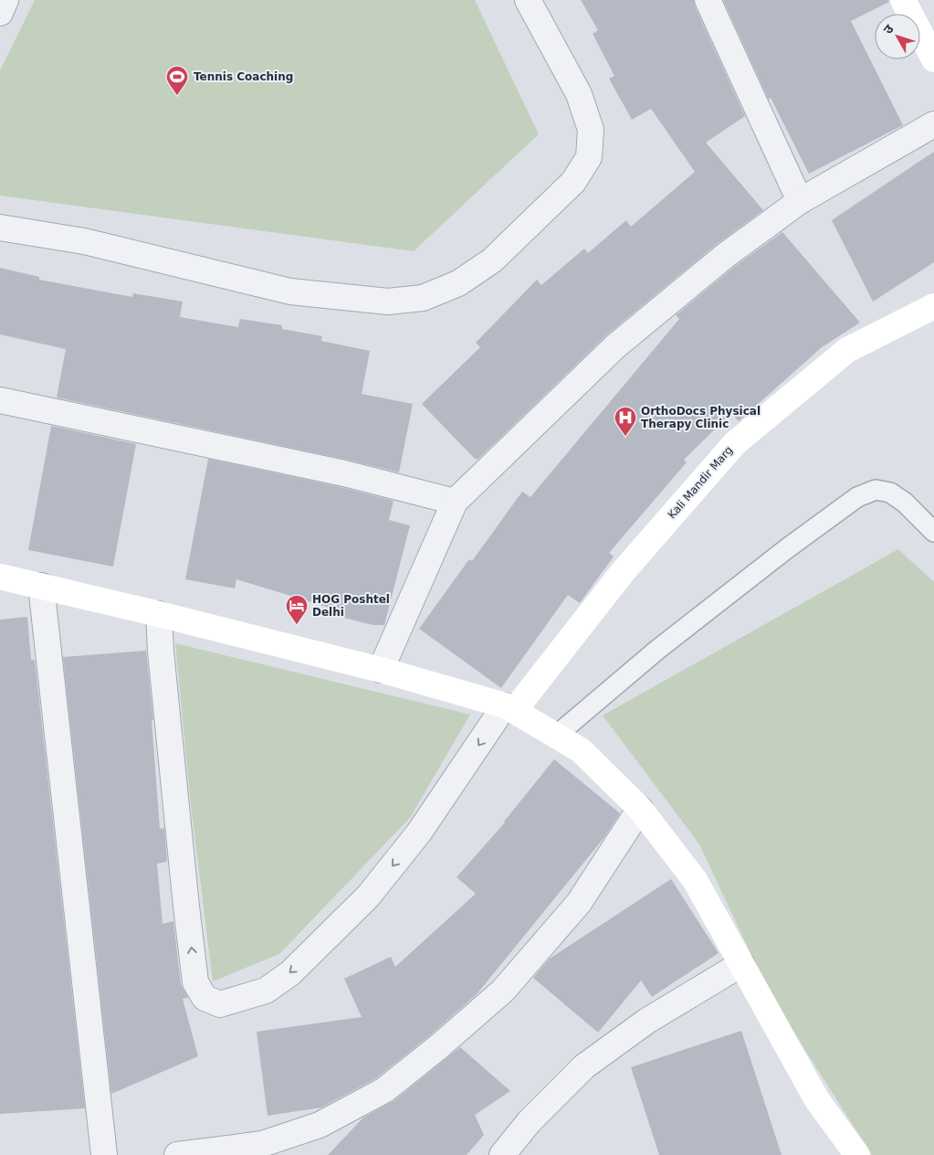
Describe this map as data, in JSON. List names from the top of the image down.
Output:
{
  "streets": {
    "street": ["Kali Mandir Marg"]
  },
  "places": {
    "sports": ["Tennis Coaching"],
    "hospital": ["OrthoDocs Physical Therapy Clinic"],
    "hotel": ["HOG Poshtel Delhi"]
  },
  "north": "top left"
}
